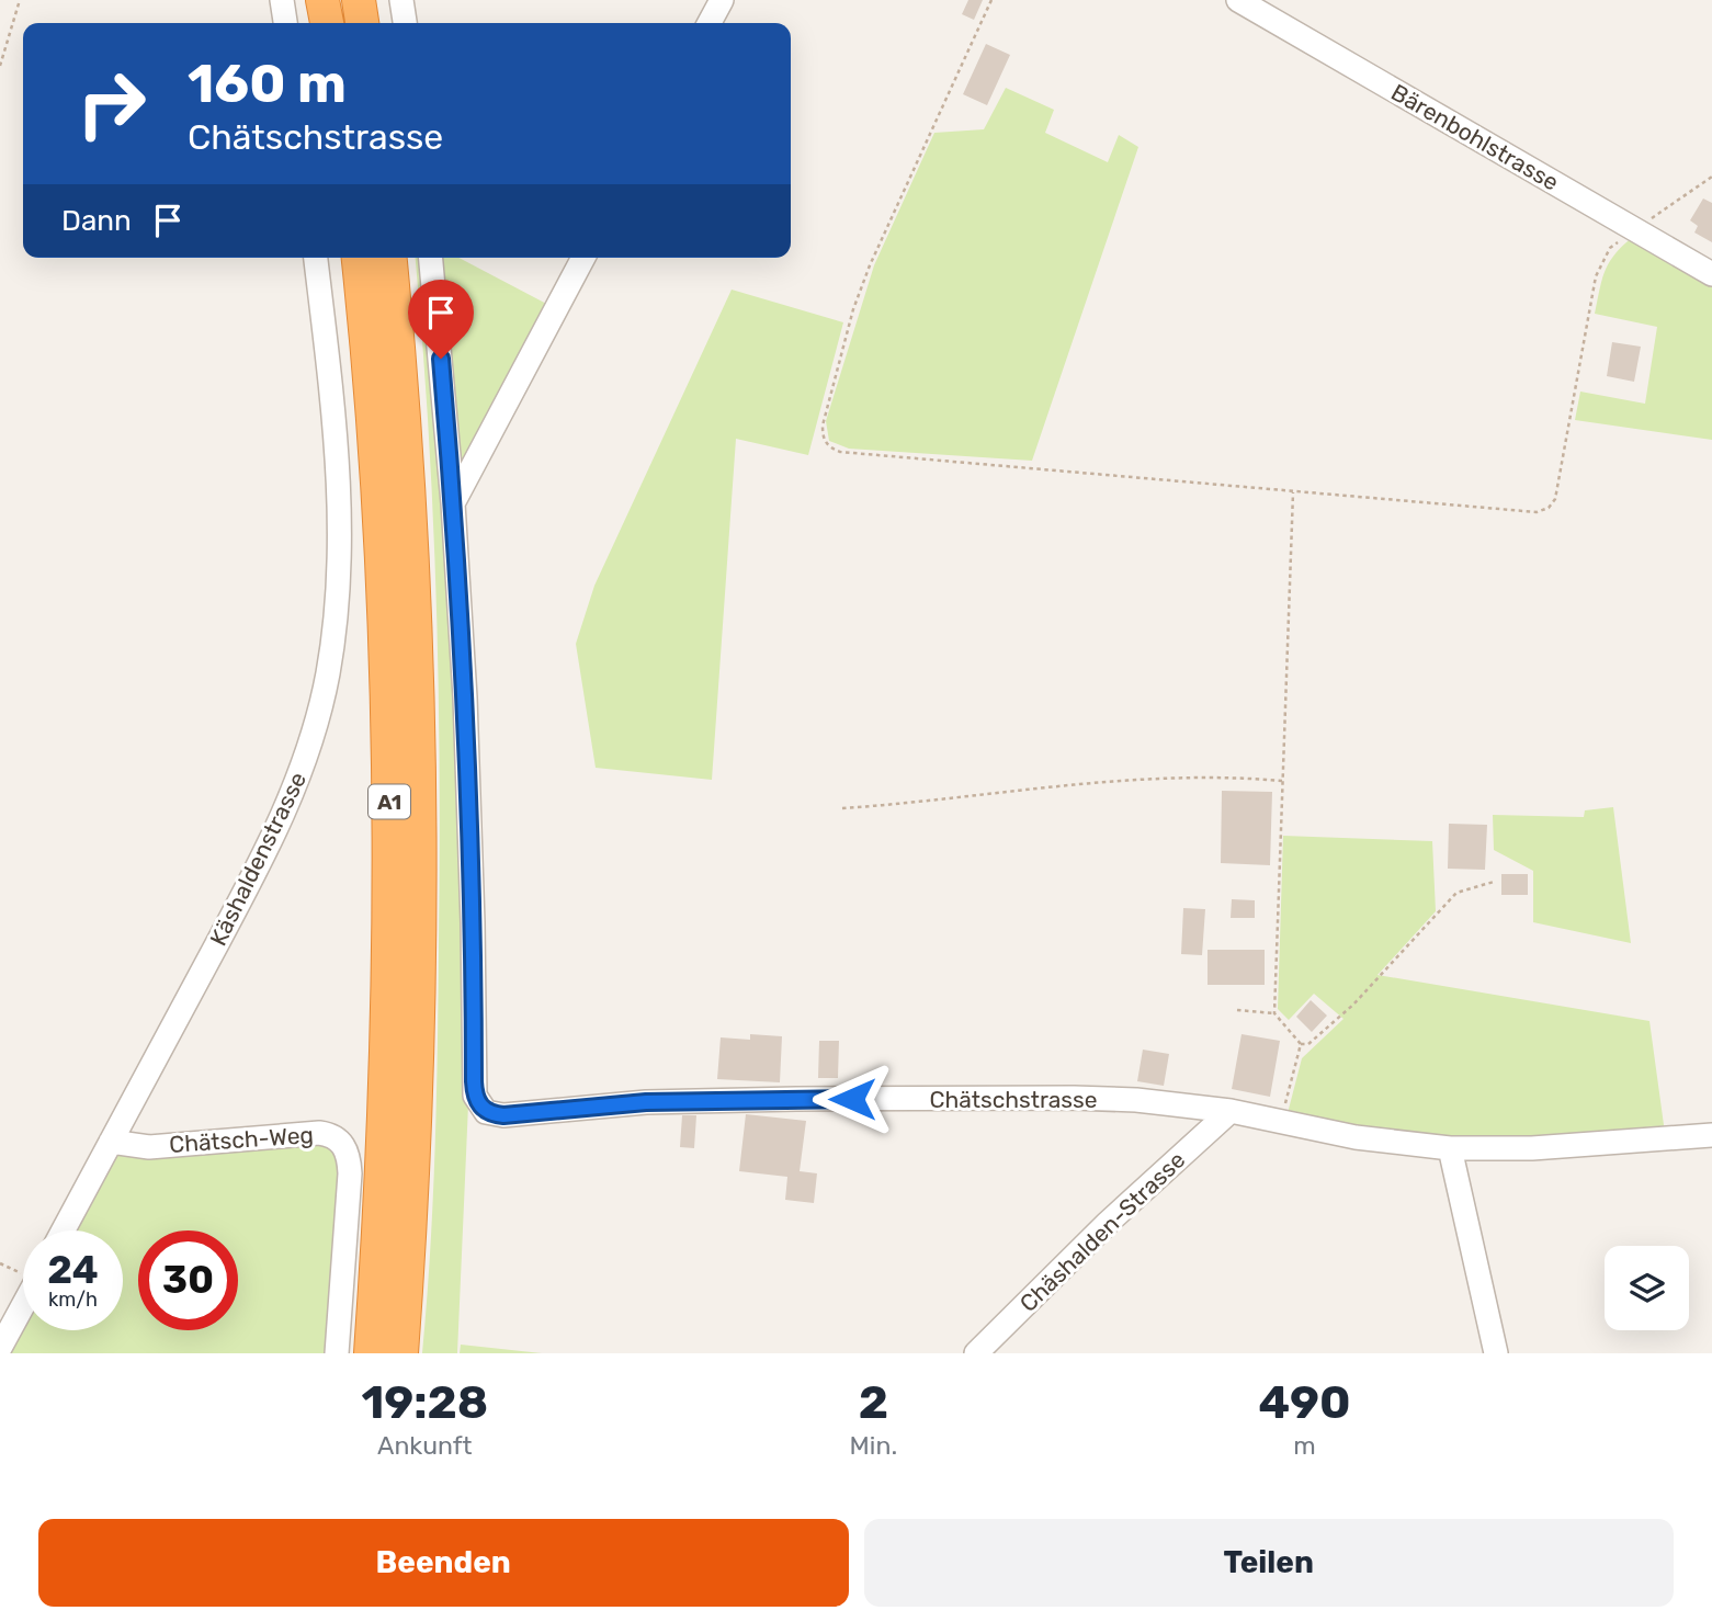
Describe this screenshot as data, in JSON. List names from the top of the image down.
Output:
{
  "streets": {
    "highway": ["A1"],
    "street": [
      "Bärenbohlstrasse",
      "Käshaldenstrasse",
      "Chätschstrasse",
      "Chätsch-Weg",
      "Chäshalden-Strasse"
    ]
  },
  "crossings": [
    ["Käshaldenstrasse", "Chätsch-Weg"],
    ["Chätschstrasse", "Chäshalden-Strasse"]
  ],
  "page": {
    "turn": ["160 m", "Chätschstrasse"],
    "then": "Dann",
    "speed": "24 km/h",
    "limit": "30",
    "eta": [
      "19:28",
      "Ankunft",
      "2",
      "Min.",
      "490",
      "m"
    ],
    "buttons": ["Beenden", "Teilen"]
  }
}
